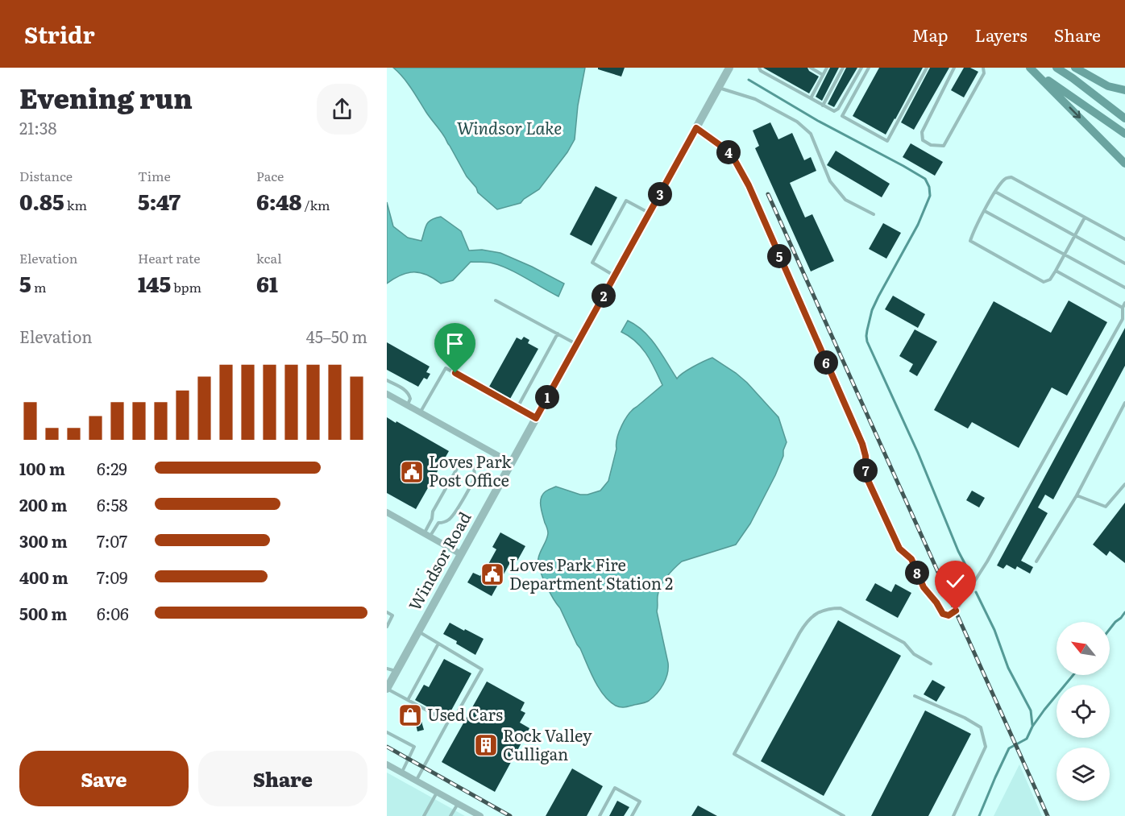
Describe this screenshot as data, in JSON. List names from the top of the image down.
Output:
{
  "streets": {
    "street": ["Windsor Road"]
  },
  "water": ["Windsor Lake"],
  "places": {
    "public building": ["Loves Park Post Office", "Loves Park Fire Department Station 2"],
    "shop": ["Used Cars"],
    "building": ["Rock Valley Culligan"]
  },
  "north": "top left",
  "page": {
    "header": "Stridr",
    "nav": ["Map", "Layers", "Share"],
    "heading": ["Evening run", "21:38"],
    "pins": [
      "4",
      "3",
      "5",
      "2",
      "6",
      "1",
      "7",
      "8"
    ],
    "stats": [
      ["Distance", "0.85 km"],
      ["Time", "5:47"],
      ["Pace", "6:48 /km"],
      ["Elevation", "5 m"],
      ["Heart rate", "145 bpm"],
      ["kcal", "61"]
    ],
    "chart": ["Elevation", "45–50 m"],
    "list": [
      {
        "name": "100 m",
        "note": "6:29"
      },
      {
        "name": "200 m",
        "note": "6:58"
      },
      {
        "name": "300 m",
        "note": "7:07"
      },
      {
        "name": "400 m",
        "note": "7:09"
      },
      {
        "name": "500 m",
        "note": "6:06"
      }
    ],
    "buttons": ["Save", "Share"]
  }
}
